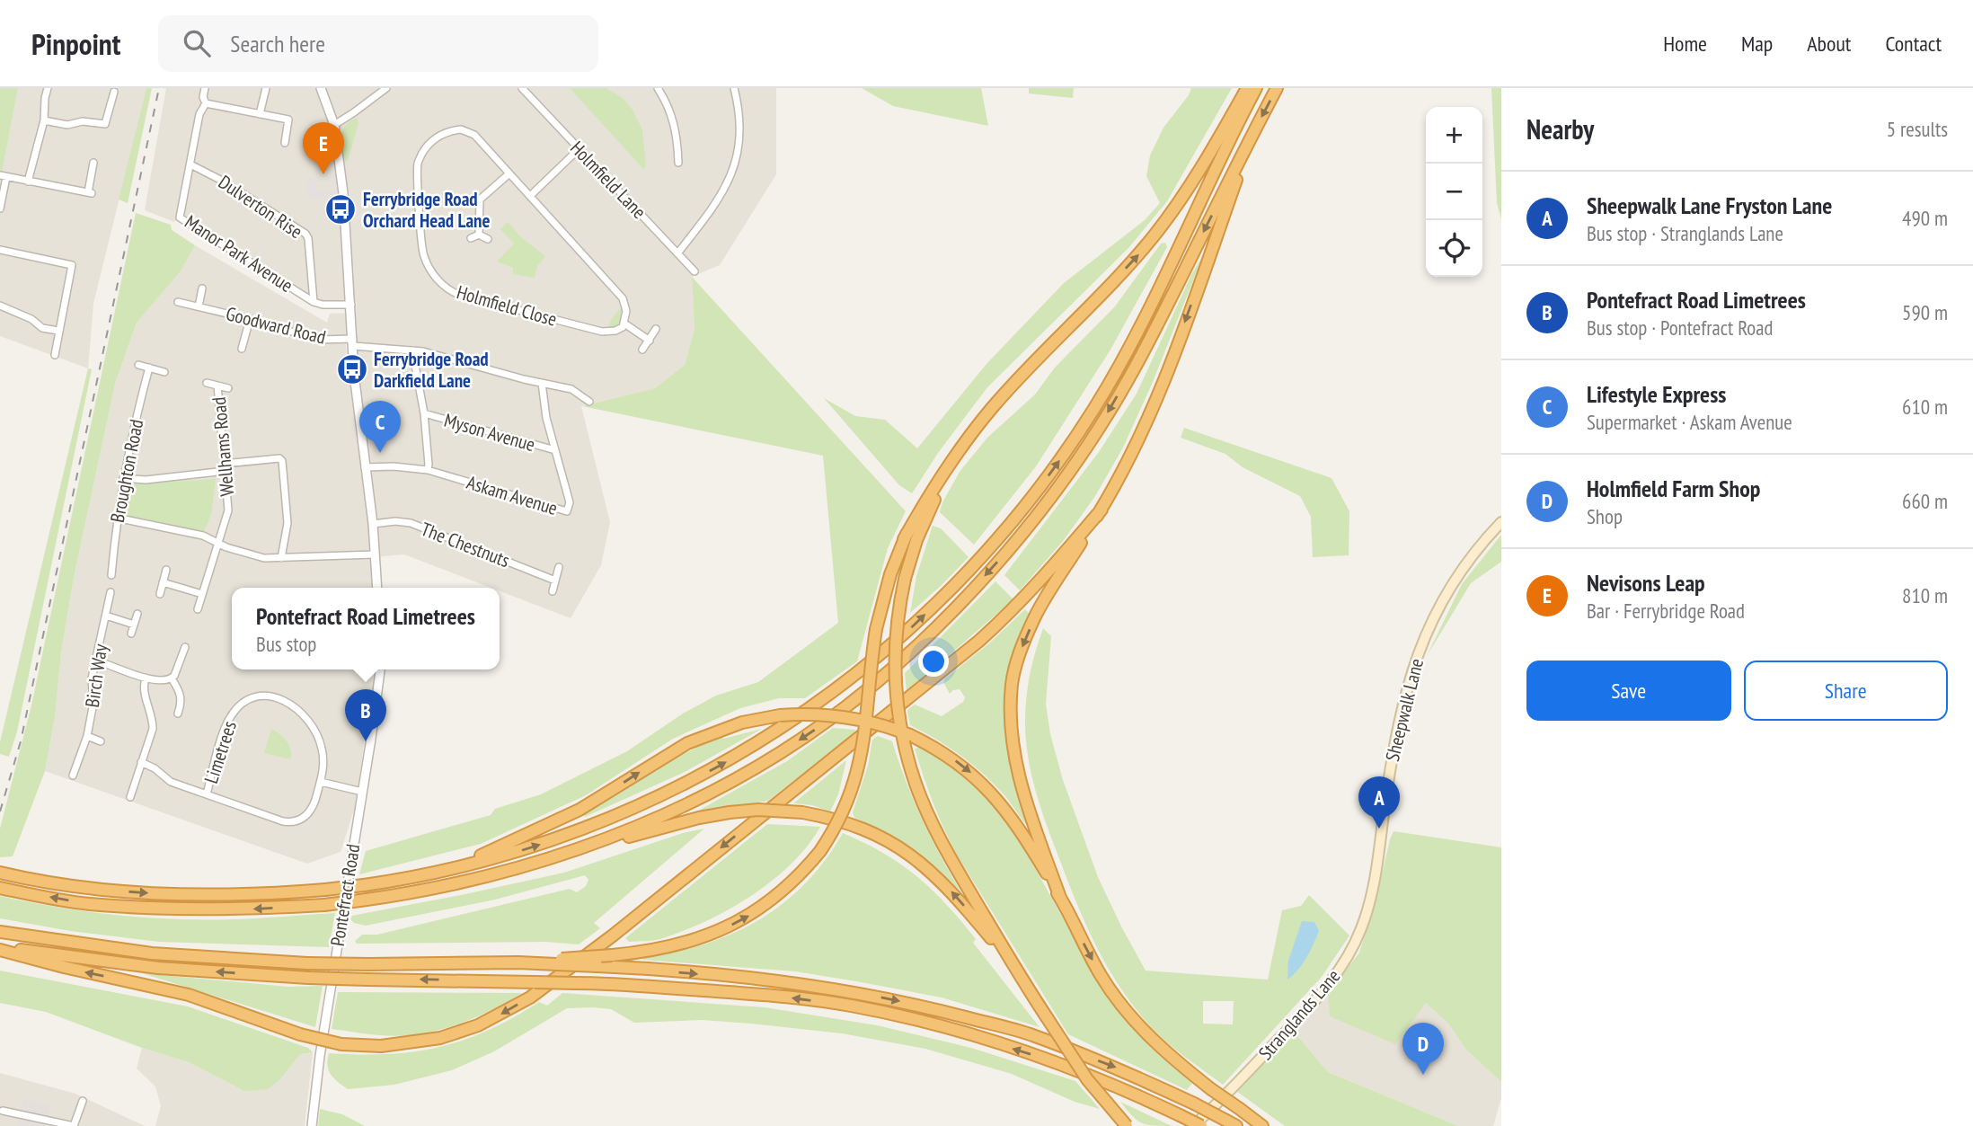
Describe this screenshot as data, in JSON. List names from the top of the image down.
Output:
{
  "streets": {
    "main road": ["Sheepwalk Lane", "Stranglands Lane"],
    "street": [
      "Holmfield Lane",
      "Dulverton Rise",
      "Manor Park Avenue",
      "Holmfield Close",
      "Goodward Road",
      "Myson Avenue",
      "Wellhams Road",
      "Broughton Road",
      "Askam Avenue",
      "The Chestnuts",
      "Birch Way",
      "Limetrees",
      "Pontefract Road"
    ]
  },
  "crossings": [
    ["Dulverton Rise", "Manor Park Avenue"],
    ["Goodward Road", "Askam Avenue"],
    ["Myson Avenue", "Askam Avenue"],
    ["Sheepwalk Lane", "Stranglands Lane"]
  ],
  "places": {
    "bus stop": ["Ferrybridge Road Orchard Head Lane", "Ferrybridge Road Darkfield Lane"]
  },
  "page": {
    "header": "Pinpoint",
    "search": "Search here",
    "nav": [
      "Home",
      "Map",
      "About",
      "Contact"
    ],
    "heading": ["Nearby", "5 results"],
    "map_buttons": ["+", "−"],
    "pins": [
      "E",
      "C",
      "B",
      "A",
      "D"
    ],
    "list": [
      {
        "mark": "A",
        "name": "Sheepwalk Lane Fryston Lane",
        "note": "Bus stop · Stranglands Lane",
        "value": "490 m"
      },
      {
        "mark": "B",
        "name": "Pontefract Road Limetrees",
        "note": "Bus stop · Pontefract Road",
        "value": "590 m"
      },
      {
        "mark": "C",
        "name": "Lifestyle Express",
        "note": "Supermarket · Askam Avenue",
        "value": "610 m"
      },
      {
        "mark": "D",
        "name": "Holmfield Farm Shop",
        "note": "Shop",
        "value": "660 m"
      },
      {
        "mark": "E",
        "name": "Nevisons Leap",
        "note": "Bar · Ferrybridge Road",
        "value": "810 m"
      }
    ],
    "popup": ["Pontefract Road Limetrees", "Bus stop"],
    "buttons": ["Save", "Share"]
  }
}
